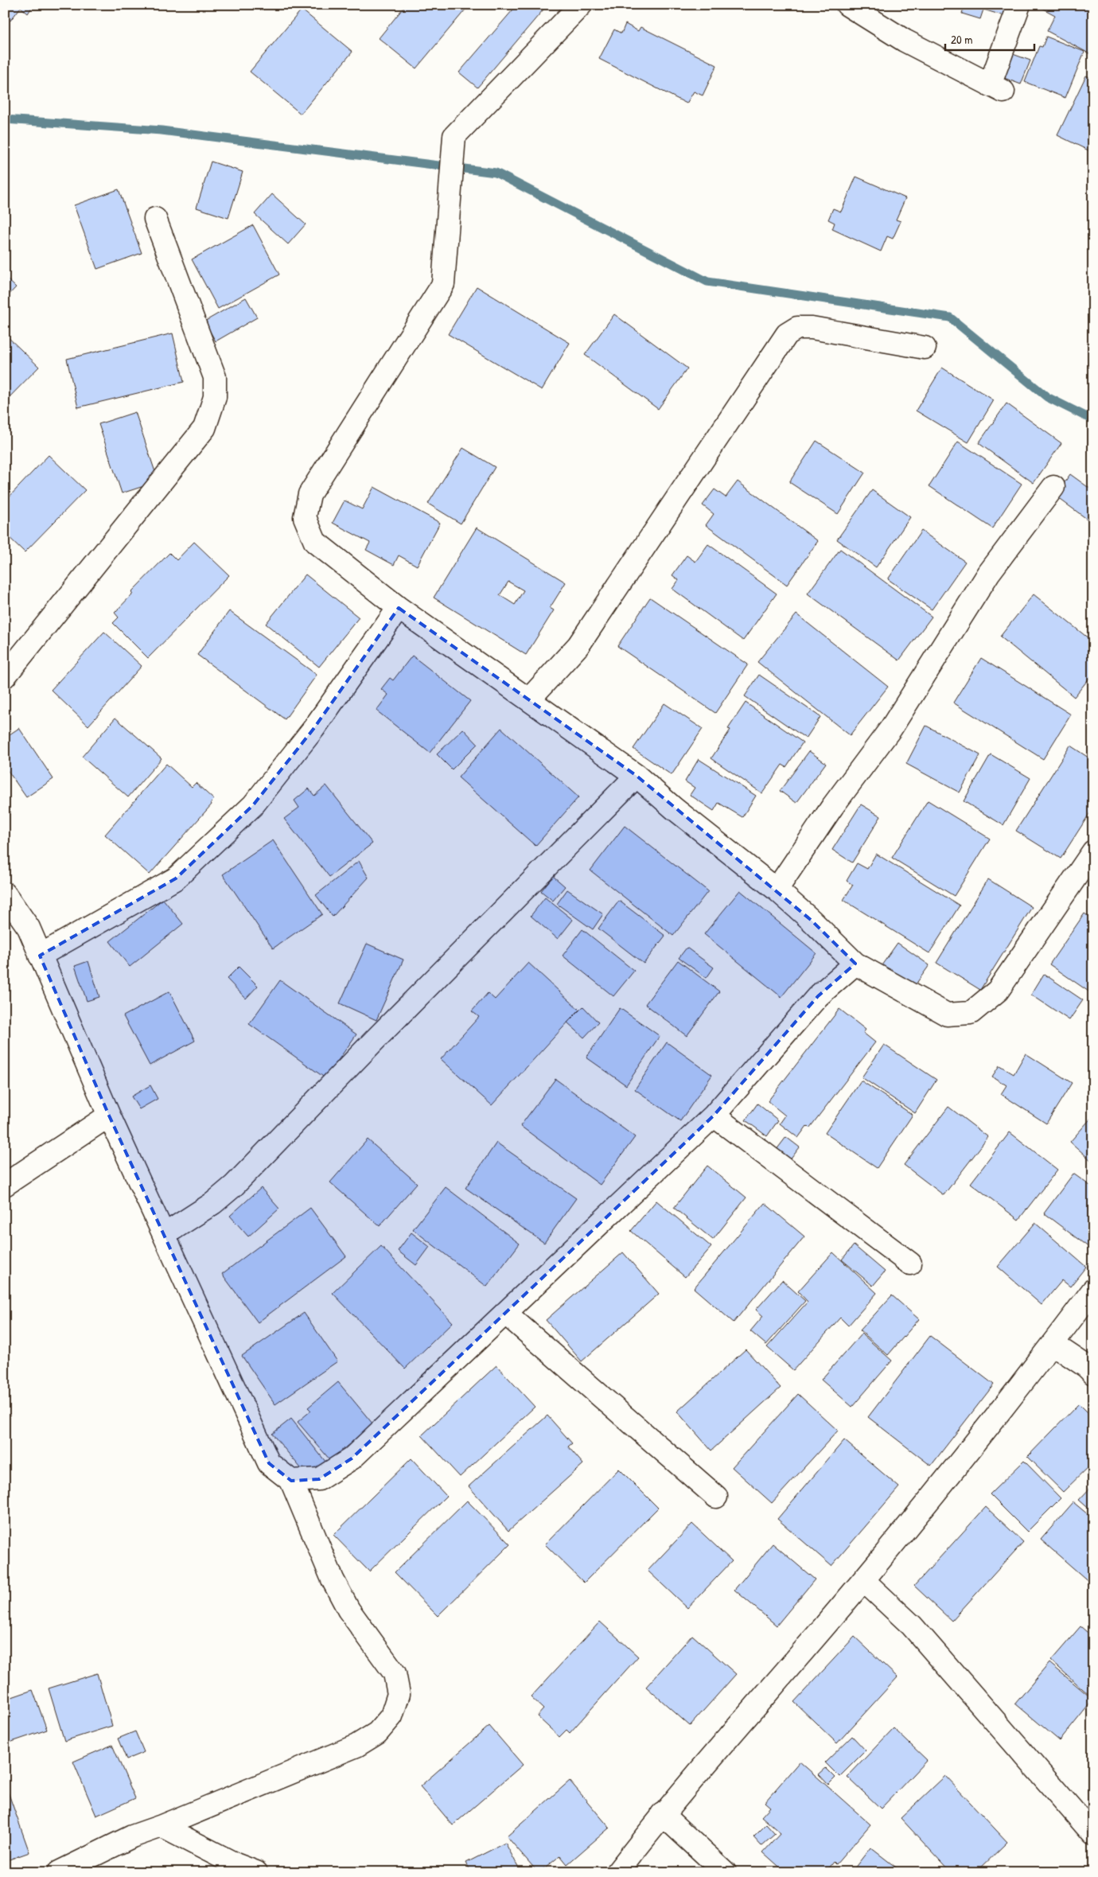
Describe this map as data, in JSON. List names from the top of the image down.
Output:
{
  "scale_bar": "20 m"
}
